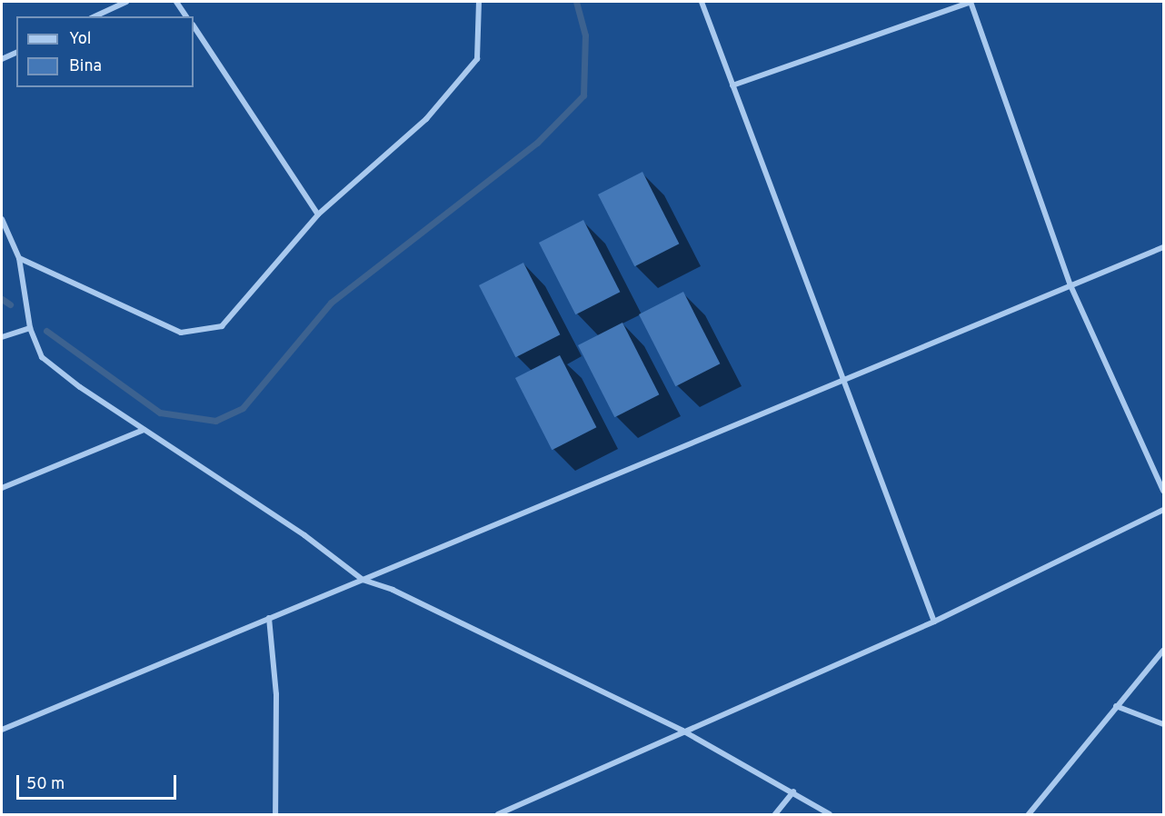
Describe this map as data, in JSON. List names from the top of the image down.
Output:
{
  "legend": ["Yol", "Bina"],
  "scale_bar": "50 m"
}
